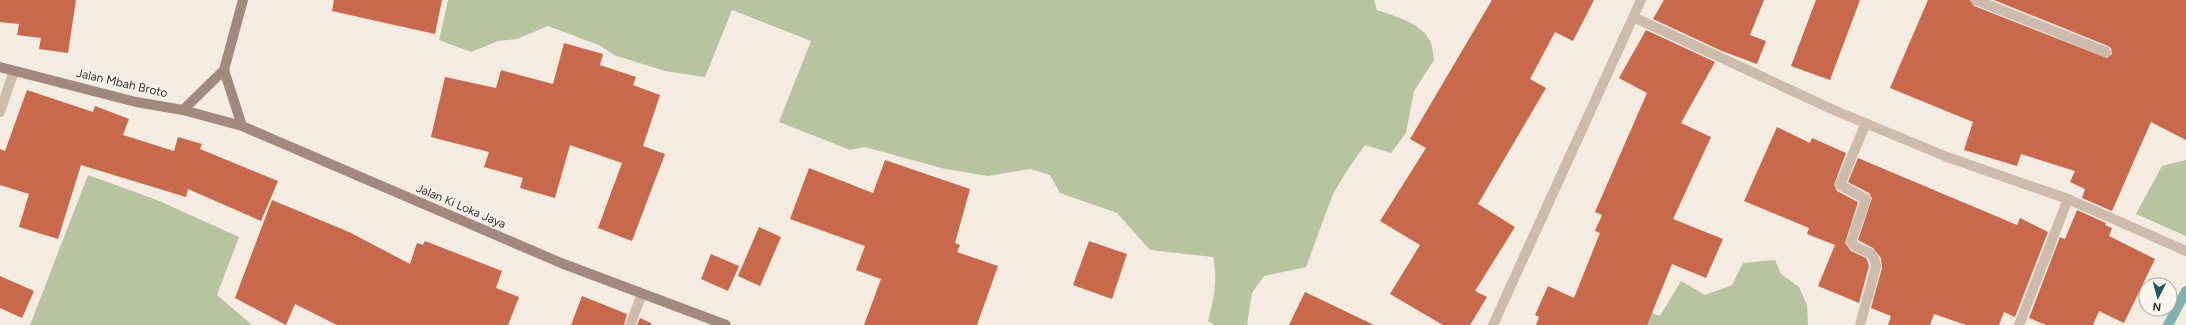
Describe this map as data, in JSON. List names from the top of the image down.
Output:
{
  "streets": {
    "main road": ["Jalan Mbah Broto", "Jalan Ki Loka Jaya"]
  },
  "crossings": [
    ["Jalan Mbah Broto", "Jalan Ki Loka Jaya"]
  ],
  "north": "bottom"
}
